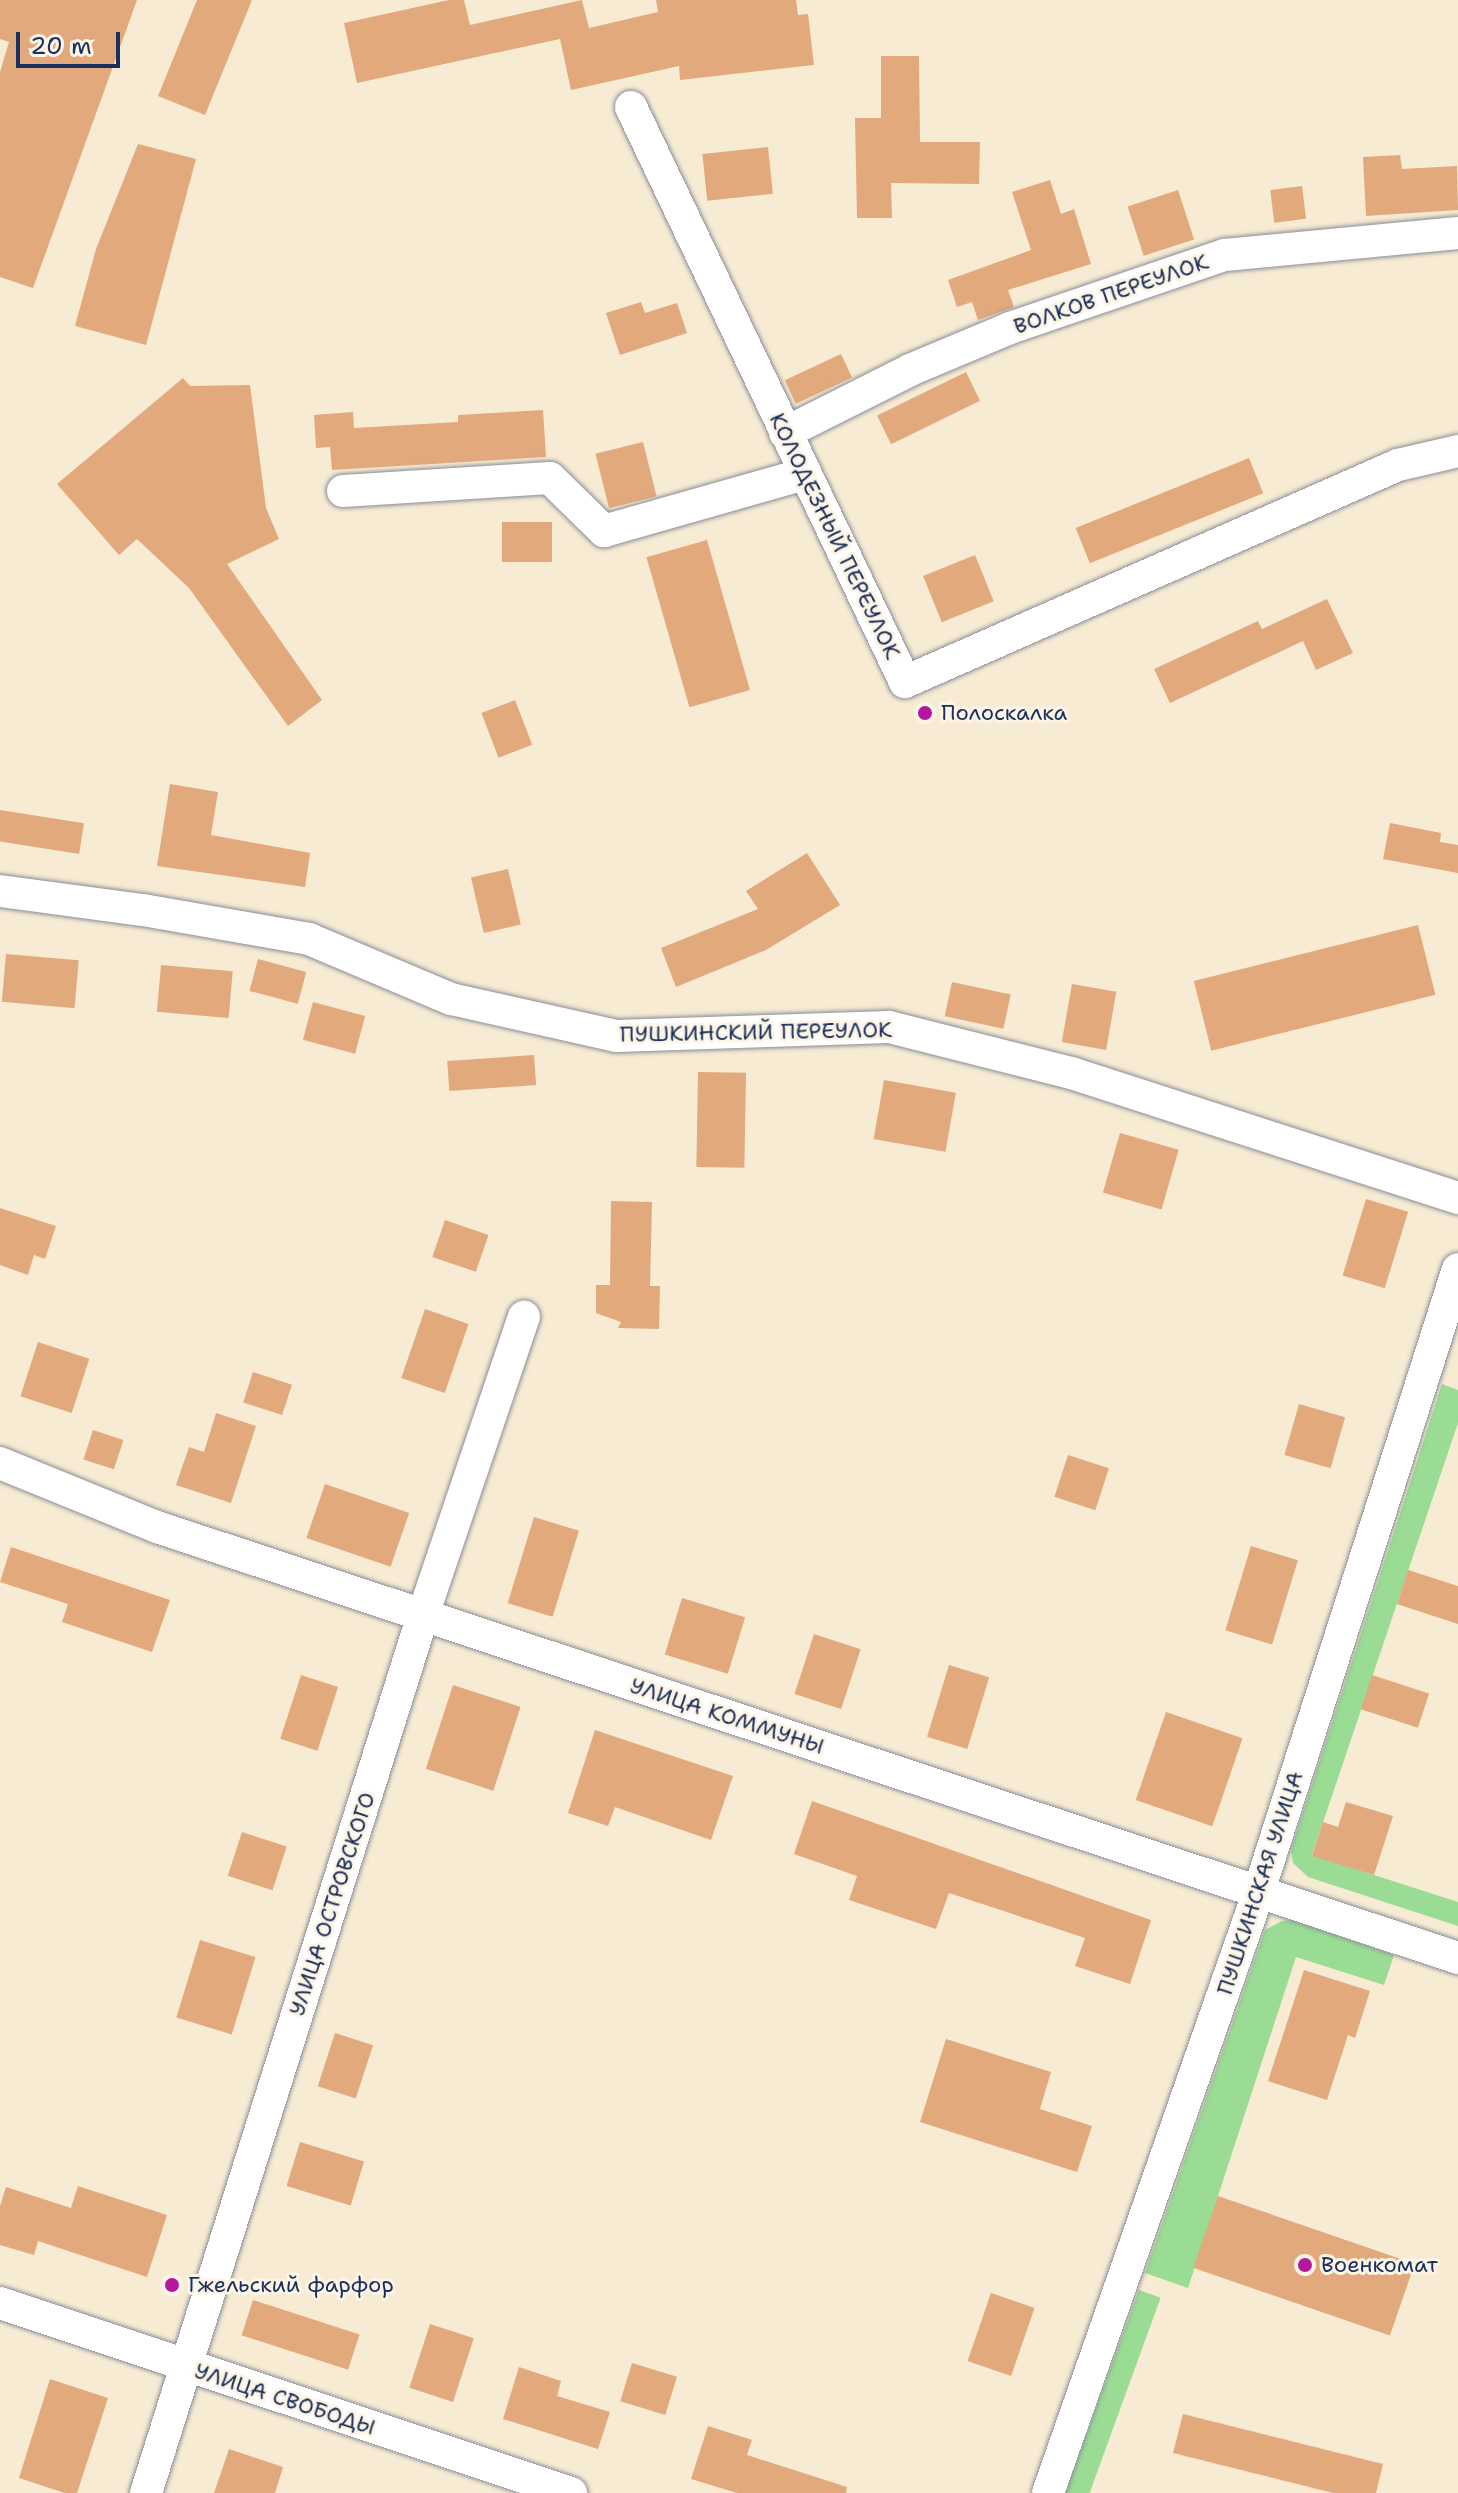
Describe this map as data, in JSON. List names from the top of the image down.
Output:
{
  "streets": {
    "street": [
      "ВОЛКОВ ПЕРЕУЛОК",
      "КОЛОДЕЗНЫЙ ПЕРЕУЛОК",
      "ПУШКИНСКИЙ ПЕРЕУЛОК",
      "УЛИЦА КОММУНЫ",
      "ПУШКИНСКАЯ УЛИЦА",
      "УЛИЦА ОСТРОВСКОГО",
      "УЛИЦА СВОБОДЫ"
    ]
  },
  "crossings": [
    ["ВОЛКОВ ПЕРЕУЛОК", "КОЛОДЕЗНЫЙ ПЕРЕУЛОК"],
    ["УЛИЦА КОММУНЫ", "ПУШКИНСКАЯ УЛИЦА"],
    ["УЛИЦА КОММУНЫ", "УЛИЦА ОСТРОВСКОГО"],
    ["УЛИЦА ОСТРОВСКОГО", "УЛИЦА СВОБОДЫ"]
  ],
  "places": ["Полоскалка", "Военкомат", "Гжельский фарфор"],
  "scale_bar": "20 m"
}
